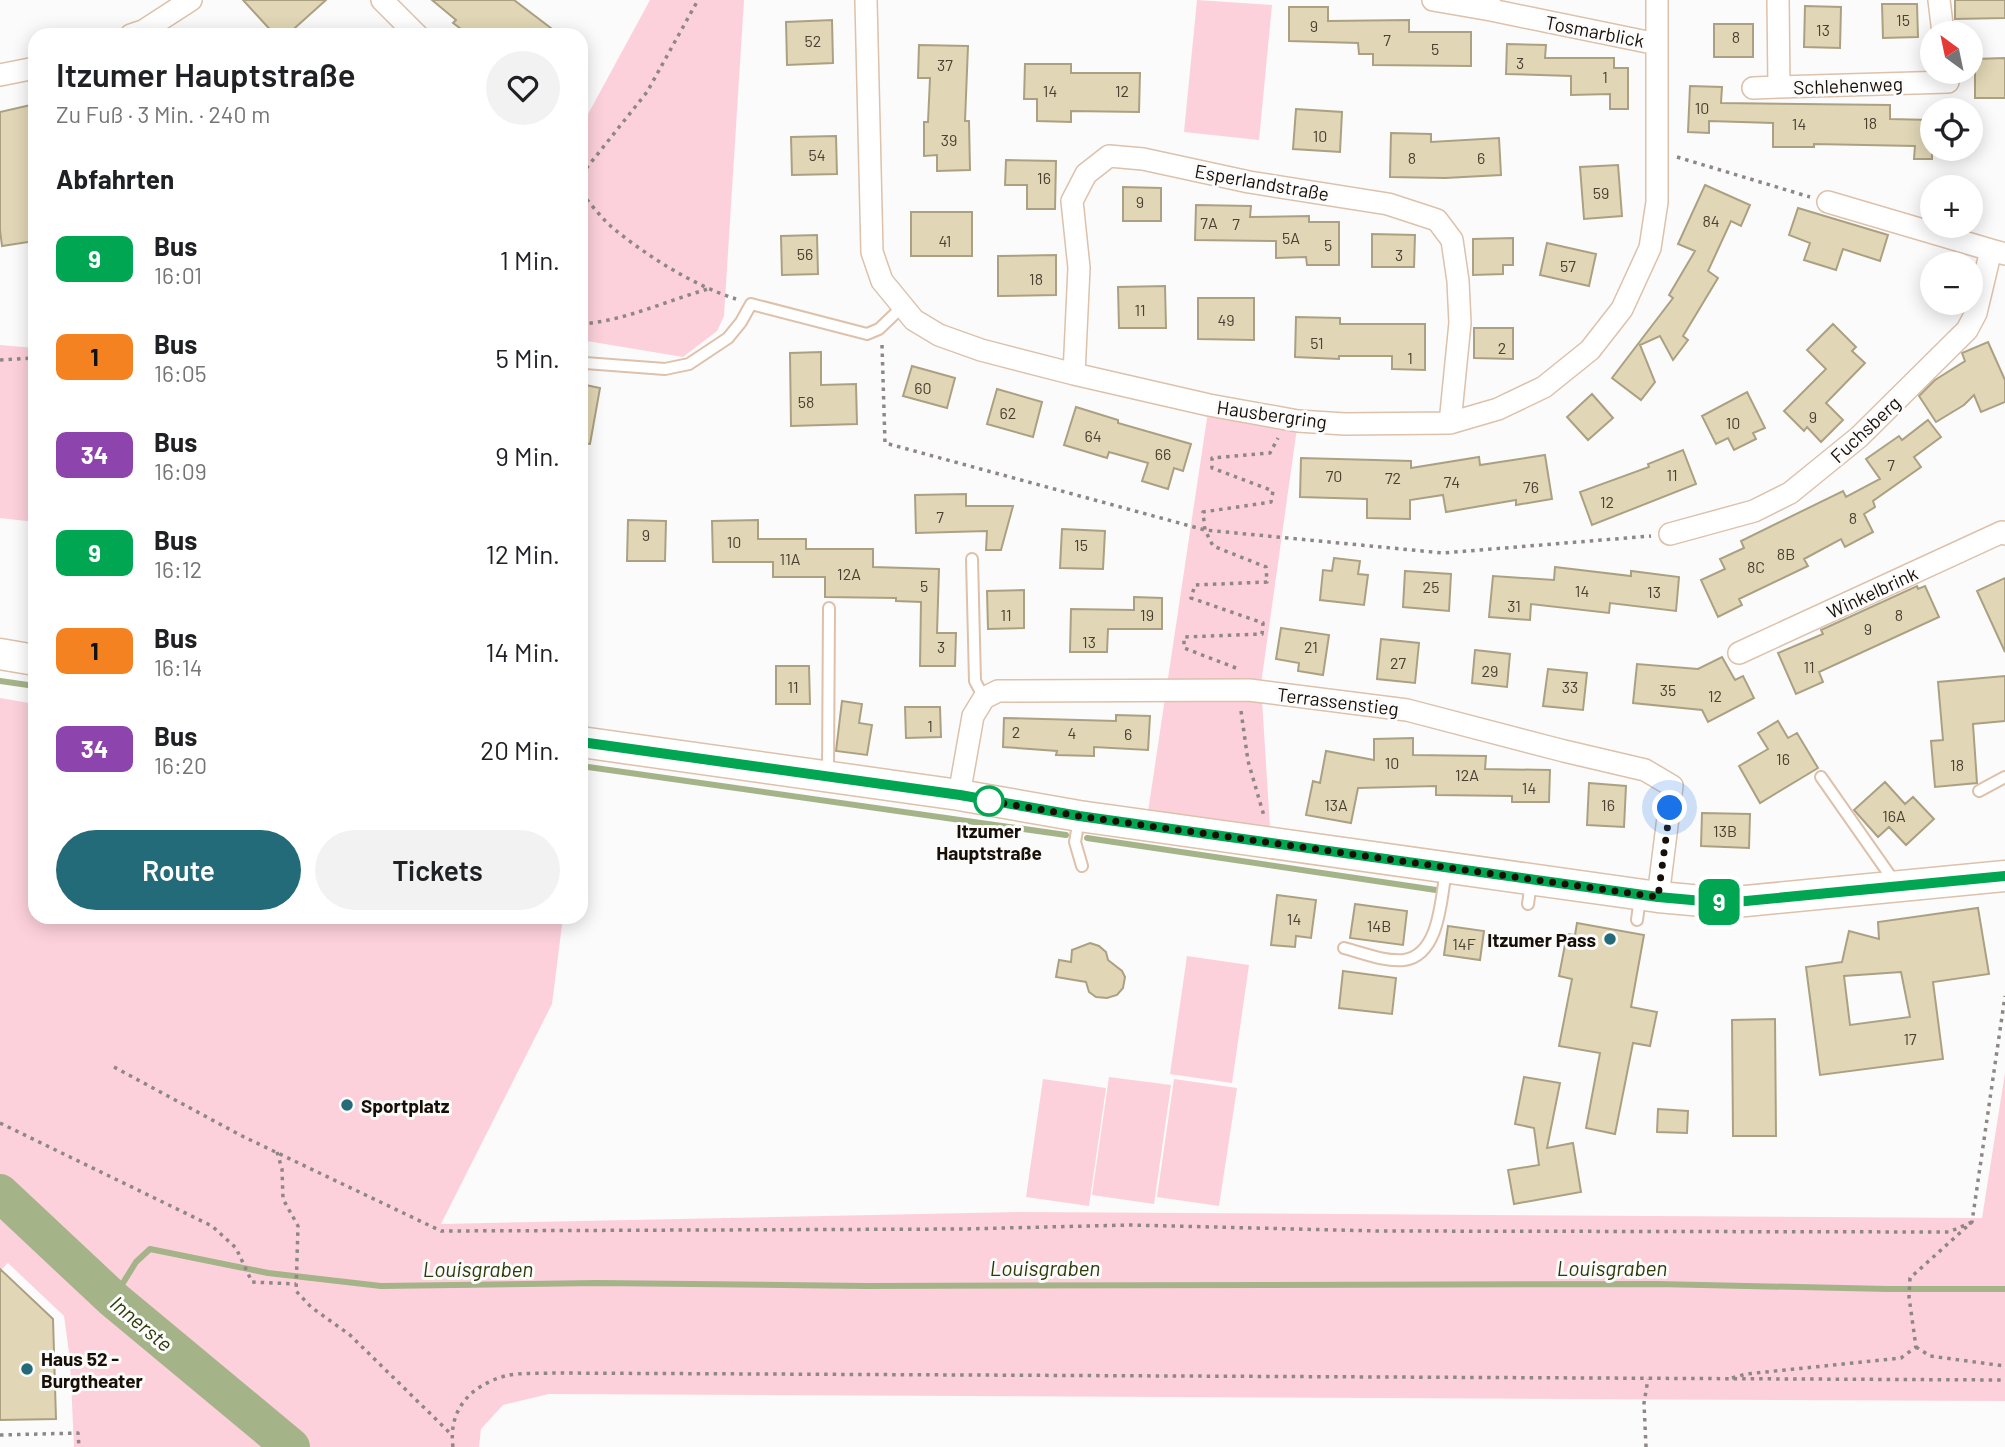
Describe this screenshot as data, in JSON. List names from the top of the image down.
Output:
{
  "streets": {
    "street": [
      "Tosmarblick",
      "Schlehenweg",
      "Esperlandstraße",
      "Hausbergring",
      "Fuchsberg",
      "Winkelbrink",
      "Terrassenstieg"
    ]
  },
  "crossings": [
    ["Tosmarblick", "Hausbergring"],
    ["Esperlandstraße", "Hausbergring"]
  ],
  "water": ["Louisgraben", "Innerste"],
  "places": [
    "Itzumer Hauptstraße",
    "Itzumer Pass",
    "Sportplatz",
    "Haus 52 - Burgtheater"
  ],
  "lines": ["bus line 9"],
  "house_numbers": [
    "15",
    "9",
    "13",
    "8",
    "7",
    "52",
    "5",
    "3",
    "37",
    "1",
    "14",
    "12",
    "10",
    "18",
    "14",
    "10",
    "39",
    "54",
    "8",
    "6",
    "16",
    "59",
    "9",
    "84",
    "7A",
    "7",
    "5A",
    "41",
    "5",
    "56",
    "3",
    "57",
    "18",
    "11",
    "49",
    "51",
    "2",
    "1",
    "60",
    "58",
    "62",
    "9",
    "10",
    "64",
    "66",
    "7",
    "11",
    "70",
    "72",
    "74",
    "76",
    "12",
    "7",
    "8",
    "9",
    "10",
    "15",
    "8B",
    "11A",
    "8C",
    "12A",
    "5",
    "25",
    "14",
    "13",
    "31",
    "11",
    "19",
    "8",
    "9",
    "13",
    "3",
    "21",
    "27",
    "11",
    "29",
    "11",
    "33",
    "35",
    "12",
    "1",
    "2",
    "4",
    "6",
    "16",
    "10",
    "18",
    "12A",
    "14",
    "13A",
    "16",
    "16A",
    "13B",
    "14",
    "14B",
    "14F",
    "17"
  ],
  "north": "top left",
  "page": {
    "on_map": "9",
    "map_buttons": ["+", "−"],
    "heading": [
      ["Itzumer Hauptstraße", "Zu Fuß · 3 Min. · 240 m"],
      "Abfahrten"
    ],
    "list": [
      {
        "mark": "9",
        "name": "Bus",
        "note": "16:01",
        "value": "1 Min."
      },
      {
        "mark": "1",
        "name": "Bus",
        "note": "16:05",
        "value": "5 Min."
      },
      {
        "mark": "34",
        "name": "Bus",
        "note": "16:09",
        "value": "9 Min."
      },
      {
        "mark": "9",
        "name": "Bus",
        "note": "16:12",
        "value": "12 Min."
      },
      {
        "mark": "1",
        "name": "Bus",
        "note": "16:14",
        "value": "14 Min."
      },
      {
        "mark": "34",
        "name": "Bus",
        "note": "16:20",
        "value": "20 Min."
      }
    ],
    "buttons": ["Route", "Tickets"]
  }
}
